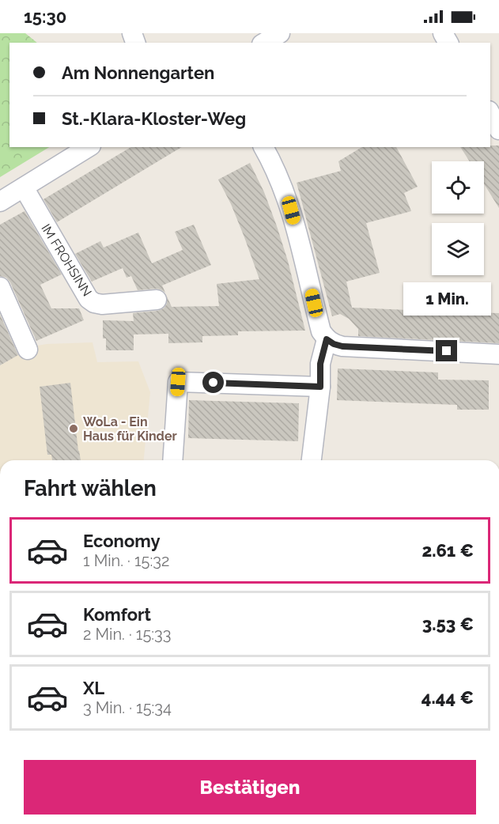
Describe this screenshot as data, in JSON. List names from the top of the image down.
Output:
{
  "streets": {
    "street": ["IM FROHSINN"]
  },
  "places": ["WoLa - Ein Haus für Kinder"],
  "page": {
    "status": "15:30",
    "banner": ["Am Nonnengarten", "St.-Klara-Kloster-Weg"],
    "bubble": "1 Min.",
    "heading": "Fahrt wählen",
    "list": [
      {
        "name": "Economy",
        "note": "1 Min. · 15:32",
        "value": "2.61 €"
      },
      {
        "name": "Komfort",
        "note": "2 Min. · 15:33",
        "value": "3.53 €"
      },
      {
        "name": "XL",
        "note": "3 Min. · 15:34",
        "value": "4.44 €"
      }
    ],
    "buttons": "Bestätigen"
  }
}
